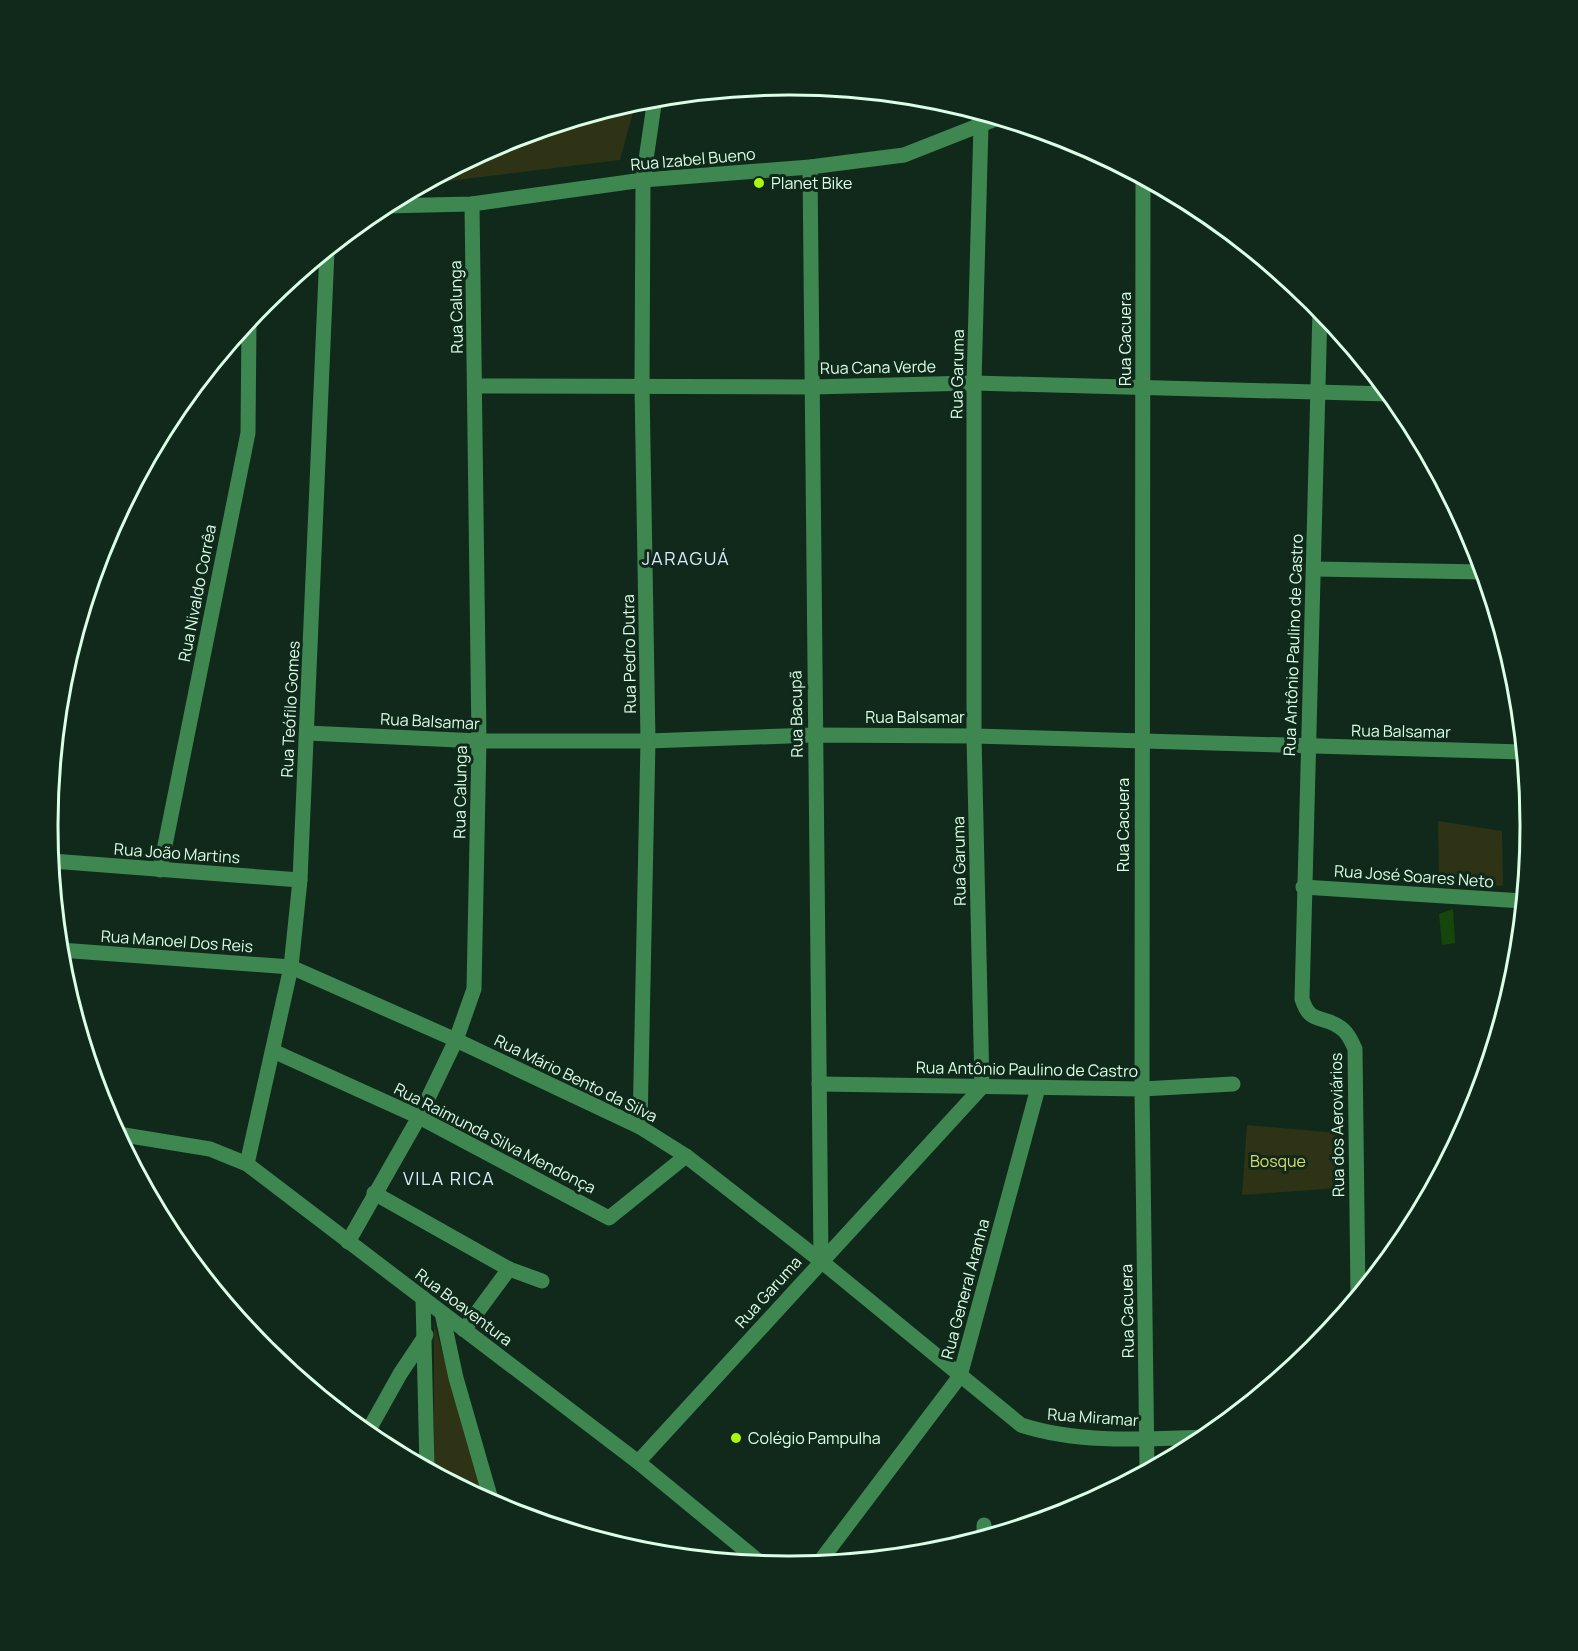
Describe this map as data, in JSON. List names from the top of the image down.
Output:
{
  "streets": {
    "street": [
      "Rua Izabel Bueno",
      "Rua Calunga",
      "Rua Cacuera",
      "Rua Cana Verde",
      "Rua Garuma",
      "Rua Nivaldo Corrêa",
      "Rua Antônio Paulino de Castro",
      "Rua Pedro Dutra",
      "Rua Teófilo Gomes",
      "Rua Bacupã",
      "Rua Balsamar",
      "Rua João Martins",
      "Rua José Soares Neto",
      "Rua Manoel Dos Reis",
      "Rua Mário Bento da Silva",
      "Rua dos Aeroviários",
      "Rua Raimunda Silva Mendonça",
      "Rua General Aranha",
      "Rua Boaventura",
      "Rua Miramar"
    ]
  },
  "crossings": [
    ["Rua Izabel Bueno", "Rua Calunga"],
    ["Rua Izabel Bueno", "Rua Garuma"],
    ["Rua Izabel Bueno", "Rua Pedro Dutra"],
    ["Rua Izabel Bueno", "Rua Bacupã"],
    ["Rua Calunga", "Rua Cana Verde"],
    ["Rua Calunga", "Rua Balsamar"],
    ["Rua Calunga", "Rua Mário Bento da Silva"],
    ["Rua Calunga", "Rua Raimunda Silva Mendonça"],
    ["Rua Calunga", "Rua Boaventura"],
    ["Rua Cacuera", "Rua Cana Verde"],
    ["Rua Cacuera", "Rua Antônio Paulino de Castro"],
    ["Rua Cacuera", "Rua Balsamar"],
    ["Rua Cacuera", "Rua Miramar"],
    ["Rua Cana Verde", "Rua Garuma"],
    ["Rua Cana Verde", "Rua Antônio Paulino de Castro"],
    ["Rua Cana Verde", "Rua Pedro Dutra"],
    ["Rua Cana Verde", "Rua Bacupã"],
    ["Rua Garuma", "Rua Antônio Paulino de Castro"],
    ["Rua Garuma", "Rua Bacupã"],
    ["Rua Garuma", "Rua Balsamar"],
    ["Rua Garuma", "Rua Mário Bento da Silva"],
    ["Rua Garuma", "Rua Boaventura"],
    ["Rua Garuma", "Rua Miramar"],
    ["Rua Nivaldo Corrêa", "Rua João Martins"],
    ["Rua Antônio Paulino de Castro", "Rua Bacupã"],
    ["Rua Antônio Paulino de Castro", "Rua Balsamar"],
    ["Rua Antônio Paulino de Castro", "Rua José Soares Neto"],
    ["Rua Antônio Paulino de Castro", "Rua dos Aeroviários"],
    ["Rua Antônio Paulino de Castro", "Rua General Aranha"],
    ["Rua Pedro Dutra", "Rua Balsamar"],
    ["Rua Pedro Dutra", "Rua Mário Bento da Silva"],
    ["Rua Teófilo Gomes", "Rua Balsamar"],
    ["Rua Teófilo Gomes", "Rua João Martins"],
    ["Rua Teófilo Gomes", "Rua Manoel Dos Reis"],
    ["Rua Teófilo Gomes", "Rua Mário Bento da Silva"],
    ["Rua Teófilo Gomes", "Rua Raimunda Silva Mendonça"],
    ["Rua Teófilo Gomes", "Rua Boaventura"],
    ["Rua Bacupã", "Rua Balsamar"],
    ["Rua Bacupã", "Rua Mário Bento da Silva"],
    ["Rua Bacupã", "Rua Miramar"],
    ["Rua Manoel Dos Reis", "Rua Mário Bento da Silva"],
    ["Rua Mário Bento da Silva", "Rua Raimunda Silva Mendonça"],
    ["Rua Mário Bento da Silva", "Rua Miramar"],
    ["Rua General Aranha", "Rua Miramar"]
  ],
  "districts": ["JARAGUÁ", "VILA RICA"],
  "parks": ["Bosque"],
  "places": ["Planet Bike", "Colégio Pampulha"]
}
